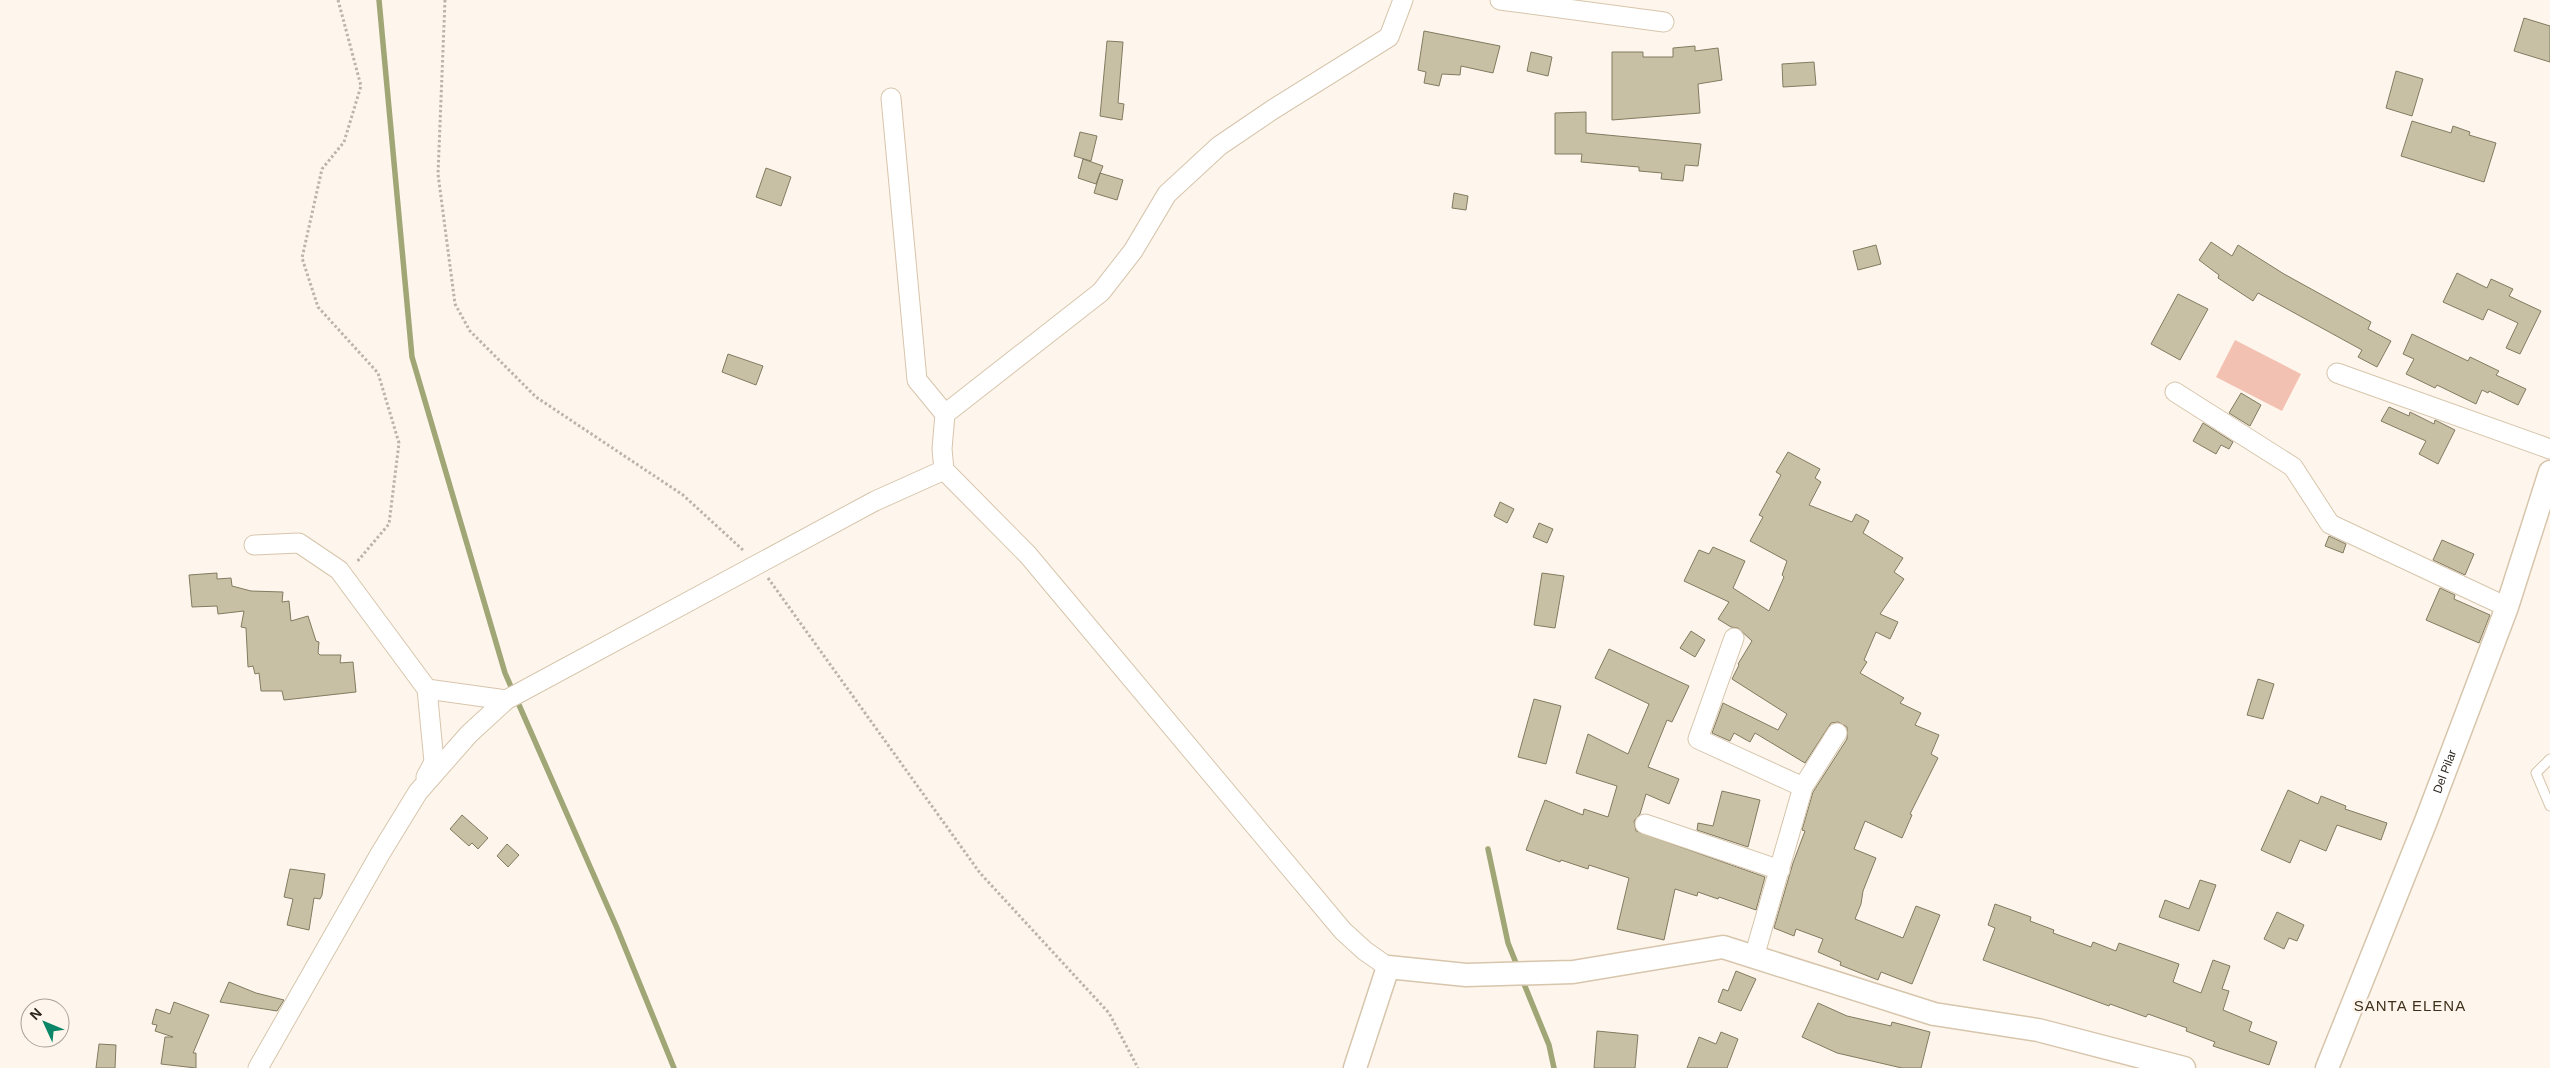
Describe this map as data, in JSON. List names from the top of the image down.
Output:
{
  "streets": {
    "street": ["Del Pilar"]
  },
  "districts": ["SANTA ELENA"],
  "north": "top left"
}
